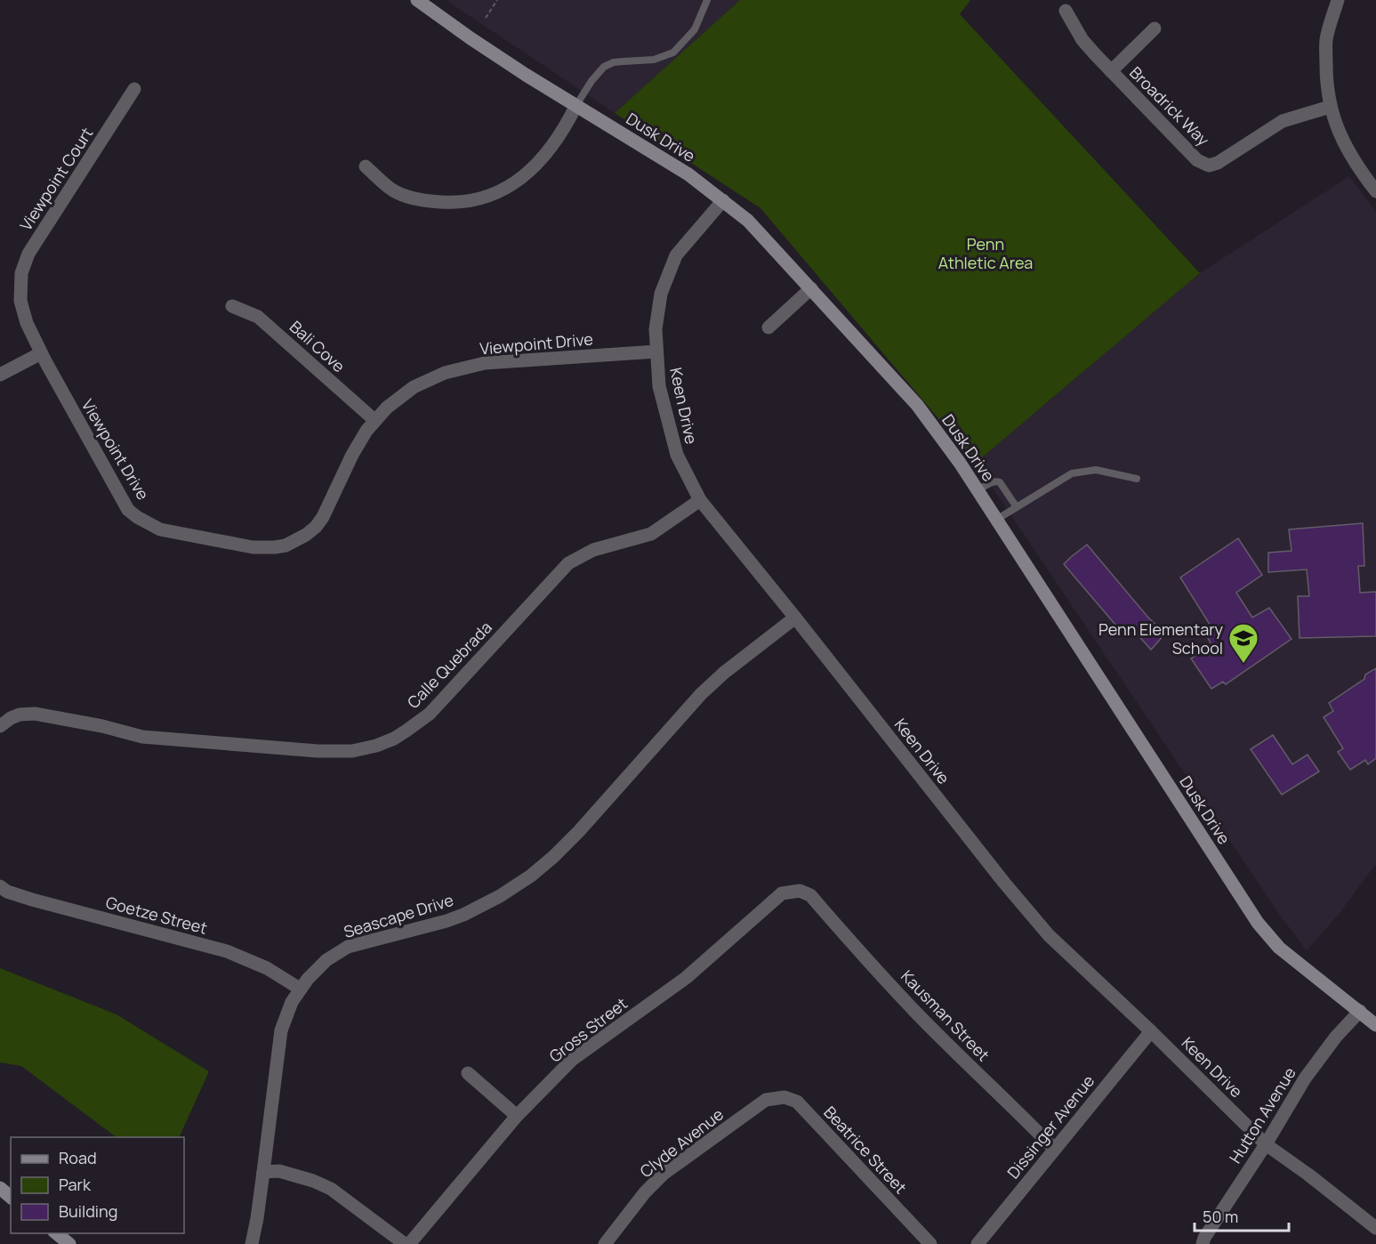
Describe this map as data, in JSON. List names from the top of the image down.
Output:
{
  "streets": {
    "street": [
      "Broadrick Way",
      "Dusk Drive",
      "Viewpoint Court",
      "Viewpoint Drive",
      "Bali Cove",
      "Keen Drive",
      "Calle Quebrada",
      "Goetze Street",
      "Seascape Drive",
      "Kausman Street",
      "Gross Street",
      "Hutton Avenue",
      "Dissinger Avenue",
      "Clyde Avenue",
      "Beatrice Street"
    ]
  },
  "crossings": [
    ["Dusk Drive", "Keen Drive"],
    ["Dusk Drive", "Hutton Avenue"],
    ["Viewpoint Court", "Viewpoint Drive"],
    ["Viewpoint Drive", "Bali Cove"],
    ["Viewpoint Drive", "Keen Drive"],
    ["Keen Drive", "Calle Quebrada"],
    ["Keen Drive", "Seascape Drive"],
    ["Keen Drive", "Hutton Avenue"],
    ["Keen Drive", "Dissinger Avenue"],
    ["Goetze Street", "Seascape Drive"],
    ["Kausman Street", "Gross Street"],
    ["Kausman Street", "Dissinger Avenue"],
    ["Clyde Avenue", "Beatrice Street"]
  ],
  "parks": ["Penn Athletic Area"],
  "places": {
    "school or university": ["Penn Elementary School"]
  },
  "legend": ["Road", "Park", "Building"],
  "scale_bar": "50 m"
}
